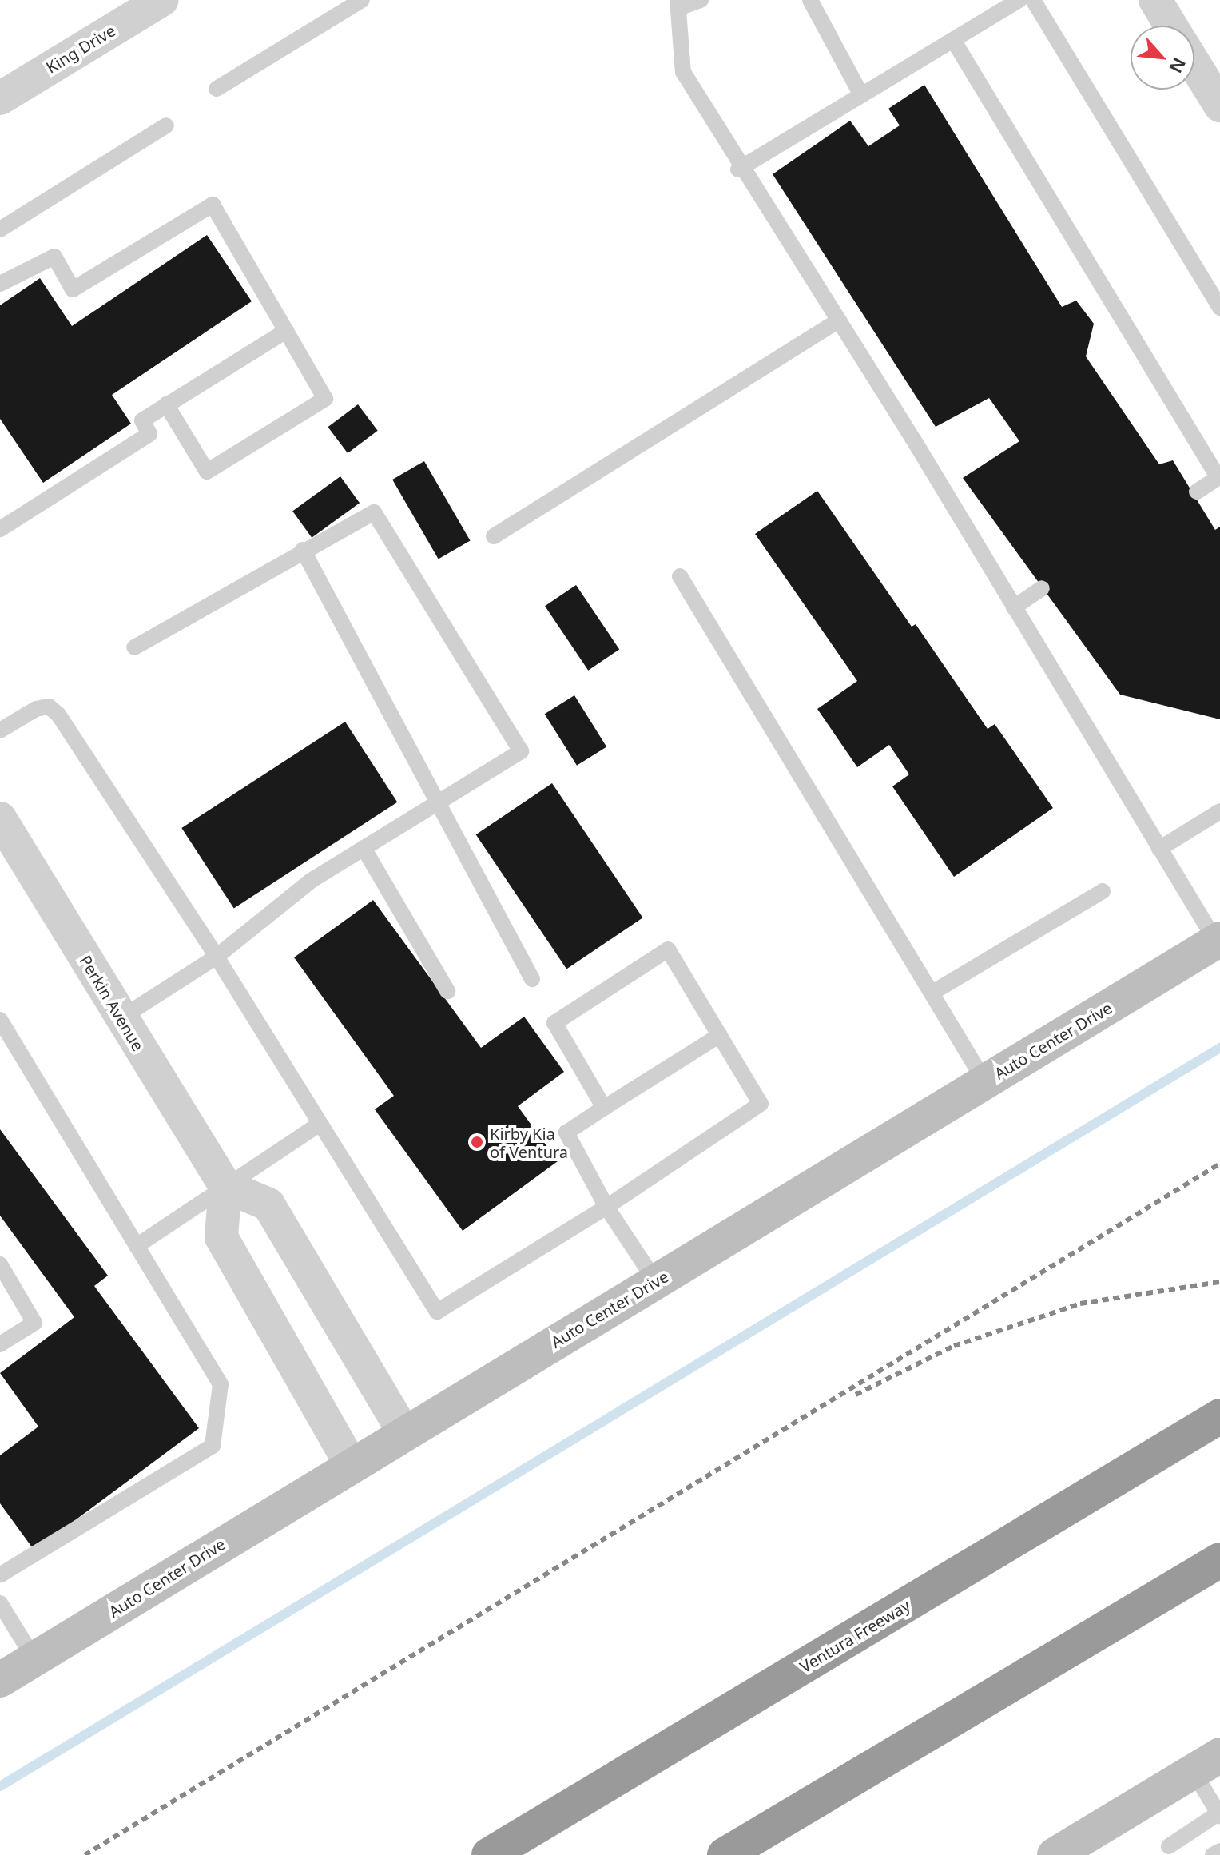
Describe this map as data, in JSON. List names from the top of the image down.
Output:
{
  "streets": {
    "highway": ["Ventura Freeway"],
    "street": ["King Drive", "Perkin Avenue", "Auto Center Drive"]
  },
  "places": ["Kirby Kia of Ventura"],
  "north": "bottom right"
}
